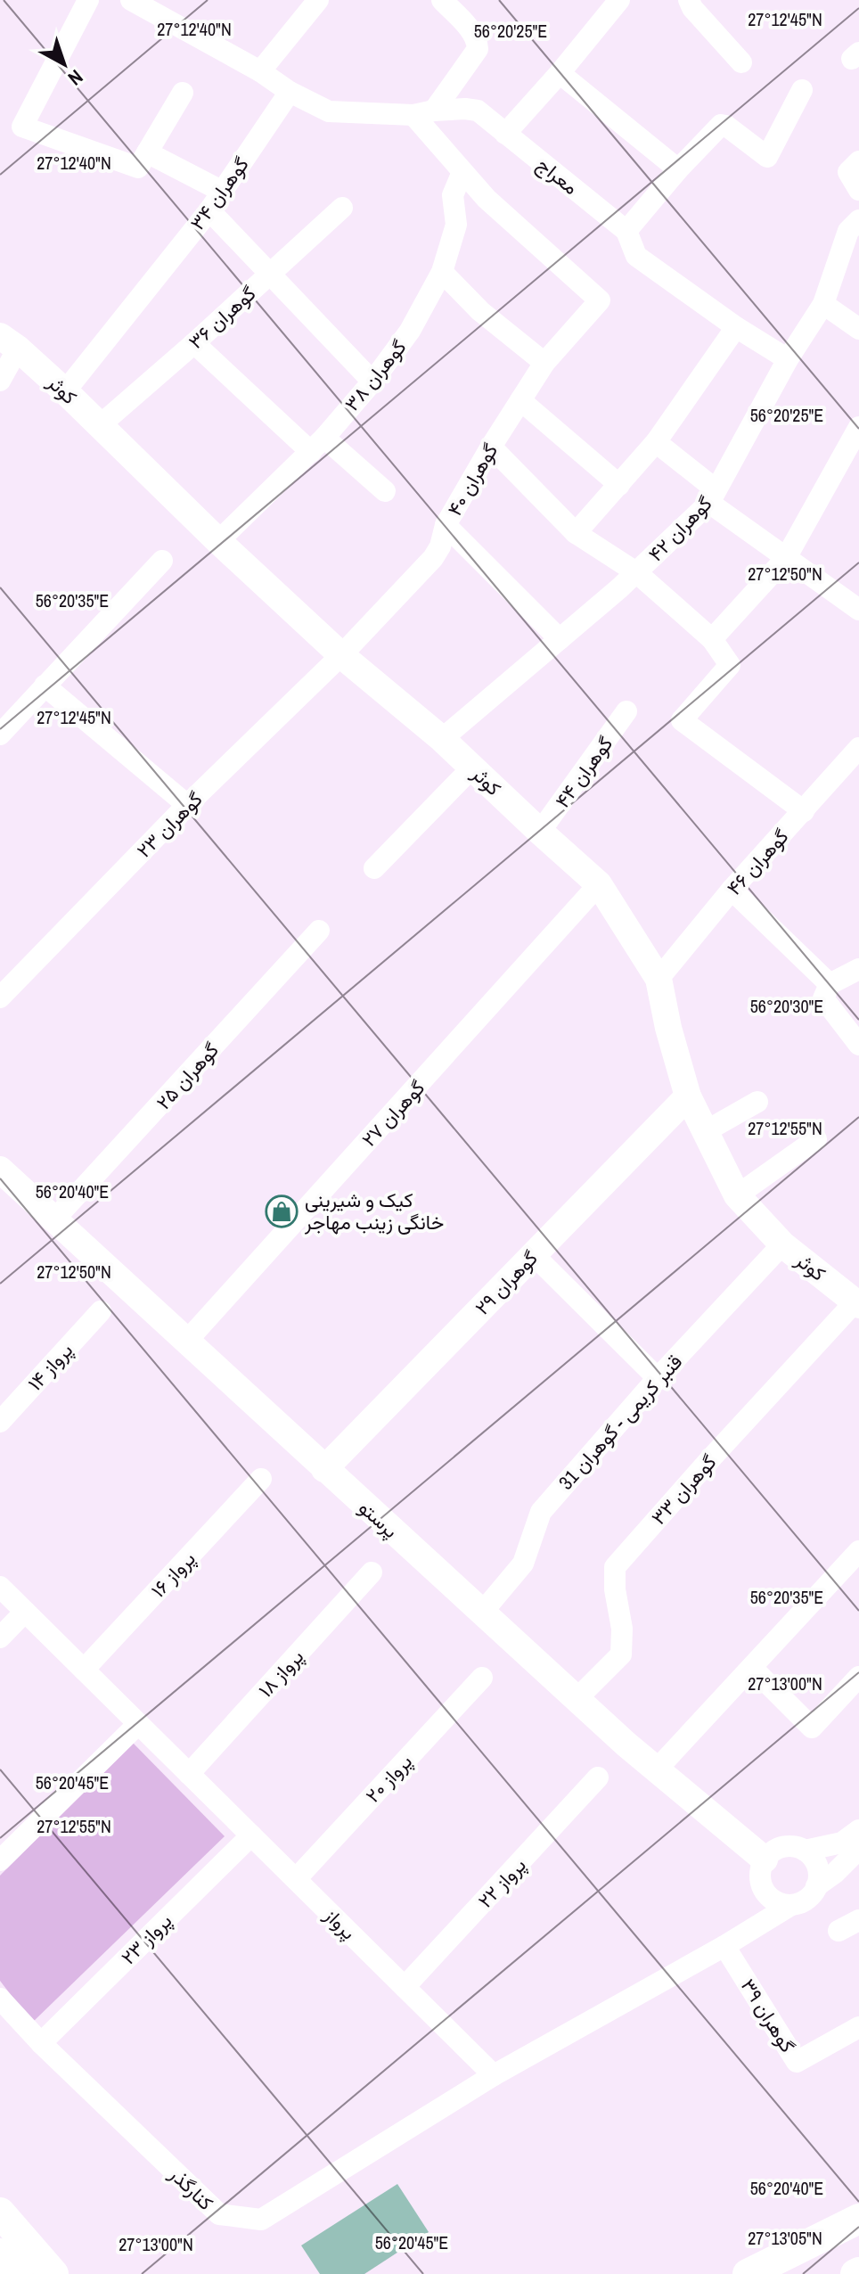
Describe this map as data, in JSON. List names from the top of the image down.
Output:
{
  "streets": {
    "street": [
      "معراج",
      "گوهران ۳۴",
      "گوهران ۳۶",
      "گوهران ۳۸",
      "کوثر",
      "گوهران ۴۰",
      "گوهران ۴۲",
      "گوهران ۴۴",
      "گوهران ۲۳",
      "گوهران ۴۶",
      "گوهران ۲۵",
      "گوهران ۲۷",
      "گوهران ۲۹",
      "پرواز ۱۴",
      "قنبر کریمی - گوهران 31",
      "گوهران ۳۳",
      "پرستو",
      "پرواز ۱۶",
      "پرواز ۱۸",
      "پرواز ۲۰",
      "پرواز ۲۲",
      "پرواز",
      "پرواز ۲۳",
      "گوهران ۳۹",
      "کنارگذر"
    ]
  },
  "crossings": [
    ["معراج", "گوهران ۳۴"],
    ["معراج", "گوهران ۴۲"],
    ["گوهران ۳۴", "کوثر"],
    ["گوهران ۳۶", "کوثر"],
    ["گوهران ۳۸", "کوثر"],
    ["گوهران ۳۸", "گوهران ۴۰"],
    ["کوثر", "گوهران ۴۰"],
    ["کوثر", "گوهران ۴۲"],
    ["کوثر", "گوهران ۴۴"],
    ["کوثر", "گوهران ۲۳"],
    ["کوثر", "گوهران ۴۶"],
    ["کوثر", "گوهران ۲۷"],
    ["کوثر", "گوهران ۲۹"],
    ["کوثر", "قنبر کریمی - گوهران 31"],
    ["کوثر", "گوهران ۳۳"],
    ["گوهران ۴۰", "گوهران ۲۳"],
    ["گوهران ۲۵", "پرستو"],
    ["گوهران ۲۷", "پرستو"],
    ["گوهران ۲۹", "پرستو"],
    ["قنبر کریمی - گوهران 31", "پرستو"],
    ["گوهران ۳۳", "پرستو"],
    ["پرواز ۱۶", "پرواز"],
    ["پرواز ۱۸", "پرواز"],
    ["پرواز ۲۰", "پرواز"],
    ["پرواز ۲۲", "پرواز"],
    ["پرواز", "پرواز ۲۳"],
    ["پرواز", "کنارگذر"],
    ["پرواز ۲۳", "کنارگذر"]
  ],
  "places": {
    "shop": ["کیک و شیرینی خانگی زینب مهاجر"]
  },
  "north": "bottom right",
  "coordinates": [
    "27°12'45\"N",
    "27°12'40\"N",
    "56°20'25\"E",
    "27°12'50\"N",
    "56°20'35\"E",
    "56°20'30\"E",
    "27°12'55\"N",
    "56°20'40\"E",
    "27°13'00\"N",
    "56°20'45\"E",
    "27°13'05\"N"
  ]
}
